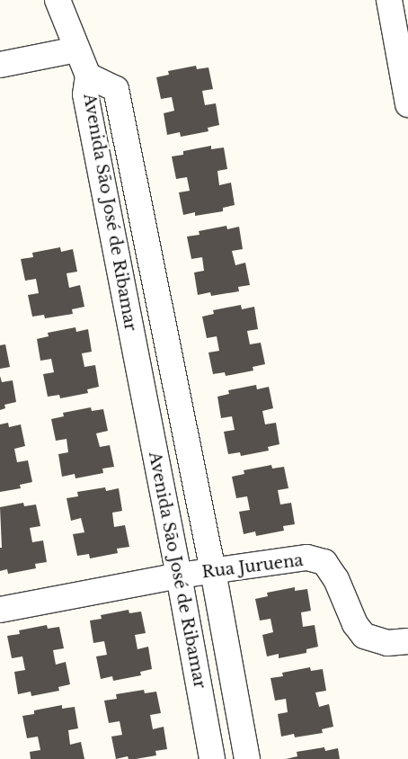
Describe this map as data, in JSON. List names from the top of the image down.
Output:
{
  "streets": {
    "street": ["Avenida São José de Ribamar", "Rua Juruena"]
  },
  "crossings": [
    ["Avenida São José de Ribamar", "Rua Juruena"]
  ]
}
